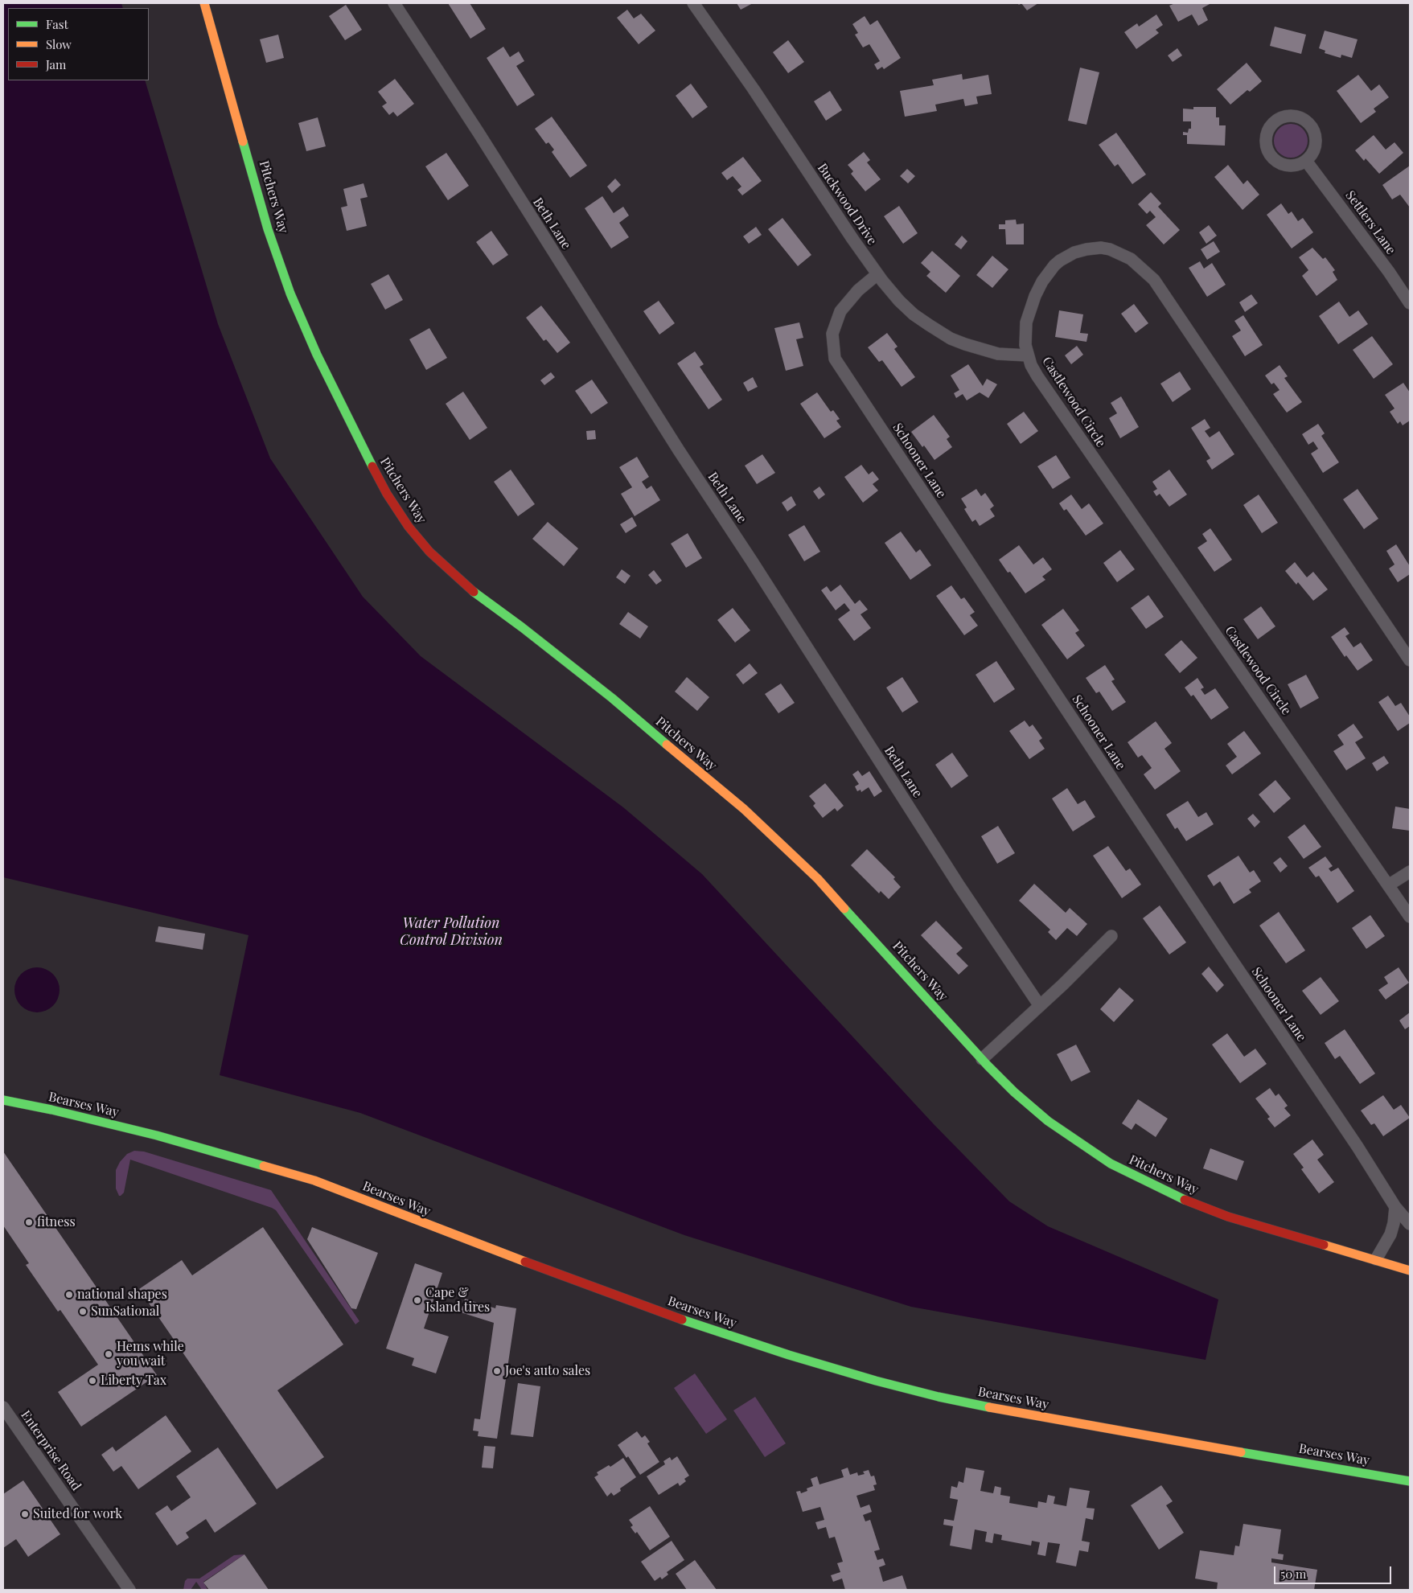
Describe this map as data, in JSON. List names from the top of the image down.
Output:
{
  "streets": {
    "main road": ["Pitchers Way", "Bearses Way"],
    "street": [
      "Buckwood Drive",
      "Settlers Lane",
      "Beth Lane",
      "Castlewood Circle",
      "Schooner Lane",
      "Enterprise Road"
    ]
  },
  "crossings": [
    ["Buckwood Drive", "Castlewood Circle"],
    ["Buckwood Drive", "Schooner Lane"]
  ],
  "water": ["Water Pollution Control Division"],
  "places": [
    "fitness",
    "national shapes",
    "Cape & Island tires",
    "SunSational",
    "Hems while you wait",
    "Joe's auto sales",
    "Liberty Tax",
    "Suited for work"
  ],
  "legend": ["Fast", "Slow", "Jam"],
  "scale_bar": "50 m"
}
